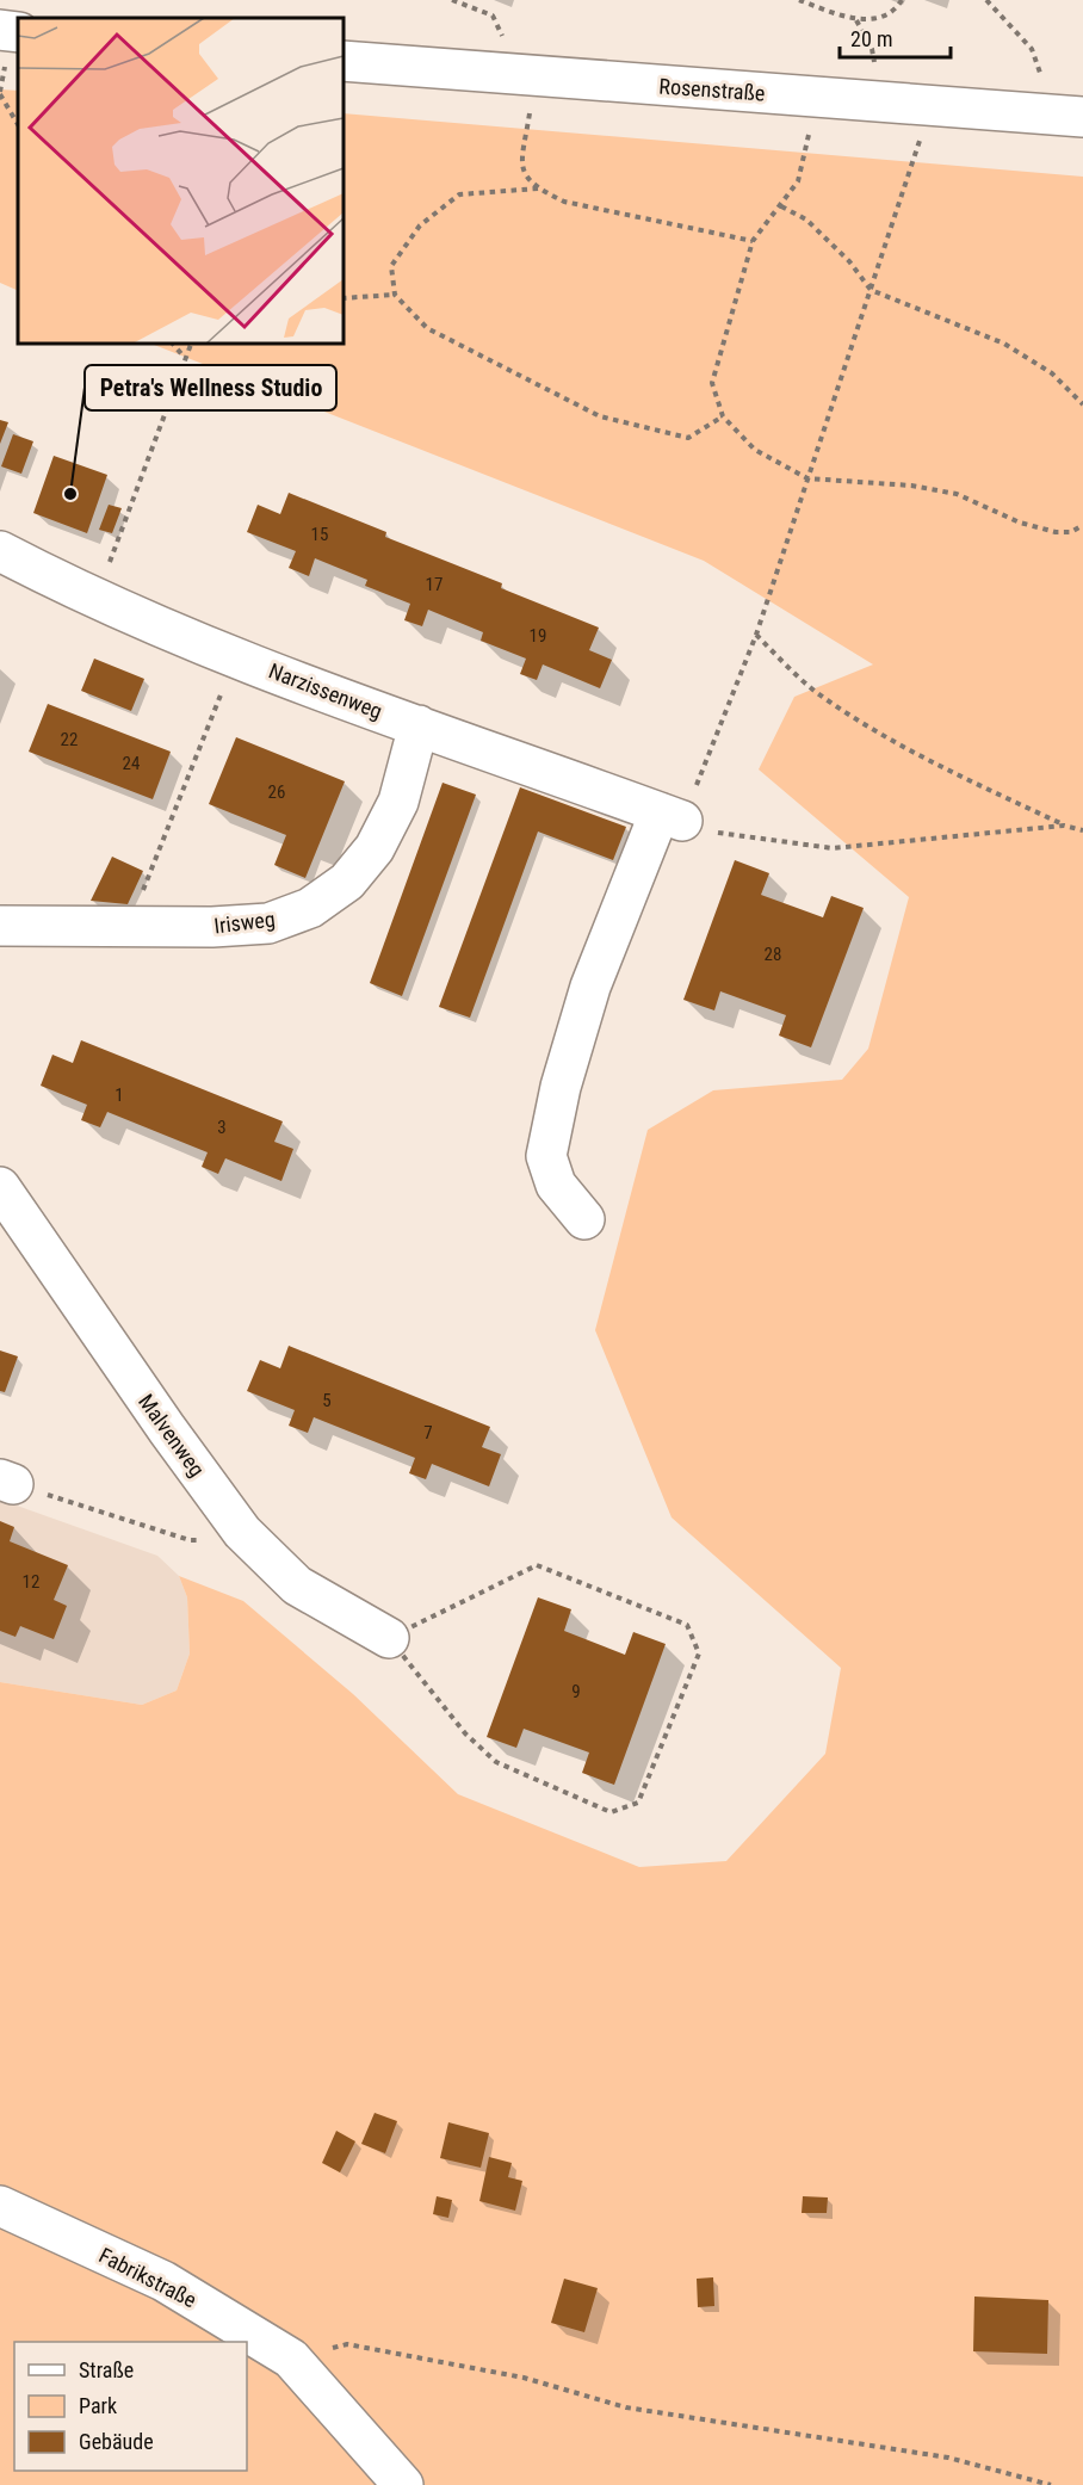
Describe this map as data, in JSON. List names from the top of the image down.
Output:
{
  "streets": {
    "street": [
      "Rosenstraße",
      "Narzissenweg",
      "Irisweg",
      "Malvenweg",
      "Fabrikstraße"
    ]
  },
  "crossings": [
    ["Narzissenweg", "Irisweg"]
  ],
  "places": ["Petra's Wellness Studio"],
  "house_numbers": [
    "15",
    "17",
    "19",
    "22",
    "24",
    "26",
    "28",
    "1",
    "3",
    "5",
    "7",
    "12",
    "9"
  ],
  "legend": ["Straße", "Park", "Gebäude"],
  "scale_bar": "20 m"
}
